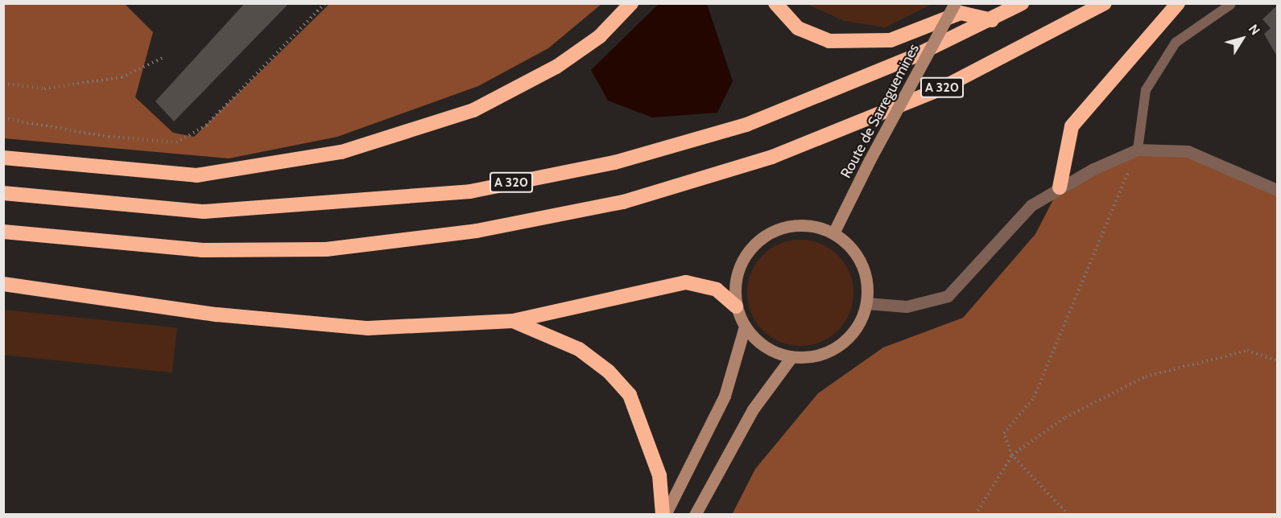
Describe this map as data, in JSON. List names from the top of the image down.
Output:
{
  "streets": {
    "highway": ["A 320"],
    "main road": ["Route de Sarreguemines"]
  },
  "north": "top right"
}
